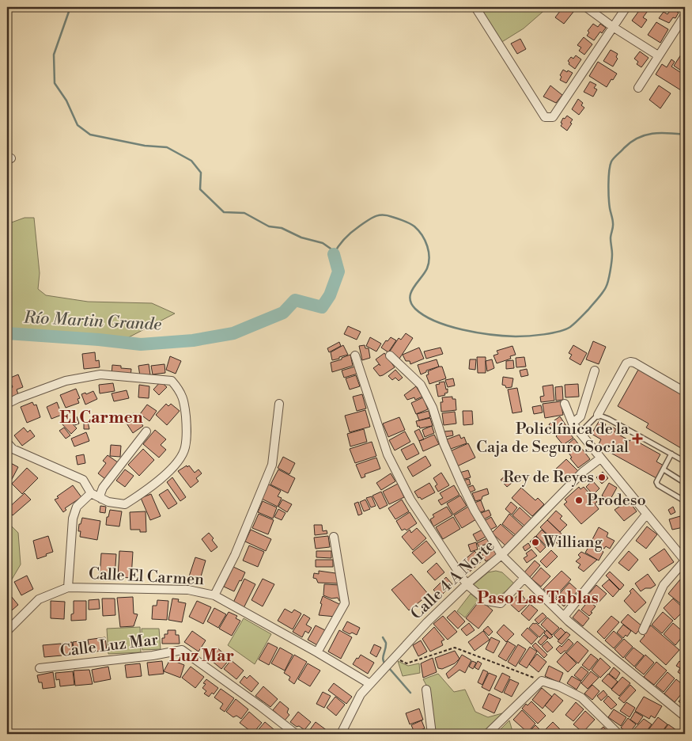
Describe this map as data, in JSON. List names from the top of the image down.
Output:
{
  "streets": {
    "street": ["Calle El Carmen", "Calle 4 A Norte", "Calle Luz Mar"]
  },
  "crossings": [
    ["Calle El Carmen", "Calle 4 A Norte"]
  ],
  "districts": ["El Carmen", "Paso Las Tablas", "Luz Mar"],
  "water": ["Río Martin Grande"],
  "places": {
    "health": ["Policlínica de la Caja de Seguro Social"],
    "other": ["Rey de Reyes", "Prodeso", "Williang"]
  }
}
